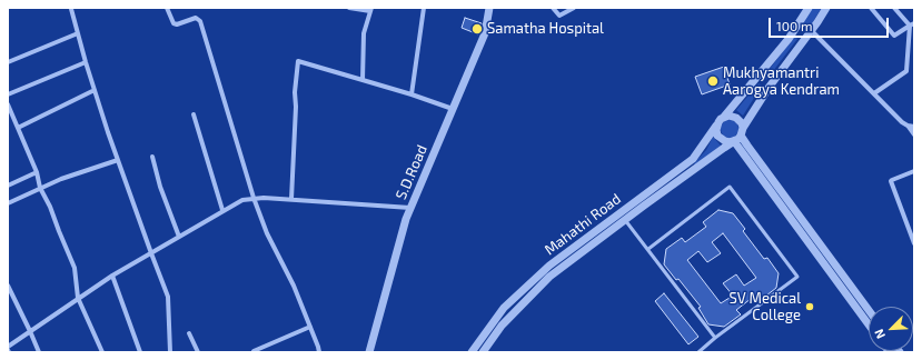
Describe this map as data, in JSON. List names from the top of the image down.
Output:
{
  "streets": {
    "street": ["S.D.Road", "Mahathi Road"]
  },
  "places": ["Samatha Hospital", "Mukhyamantri Aarogya Kendram", "SV Medical College"],
  "scale_bar": "100 m",
  "north": "bottom left"
}
